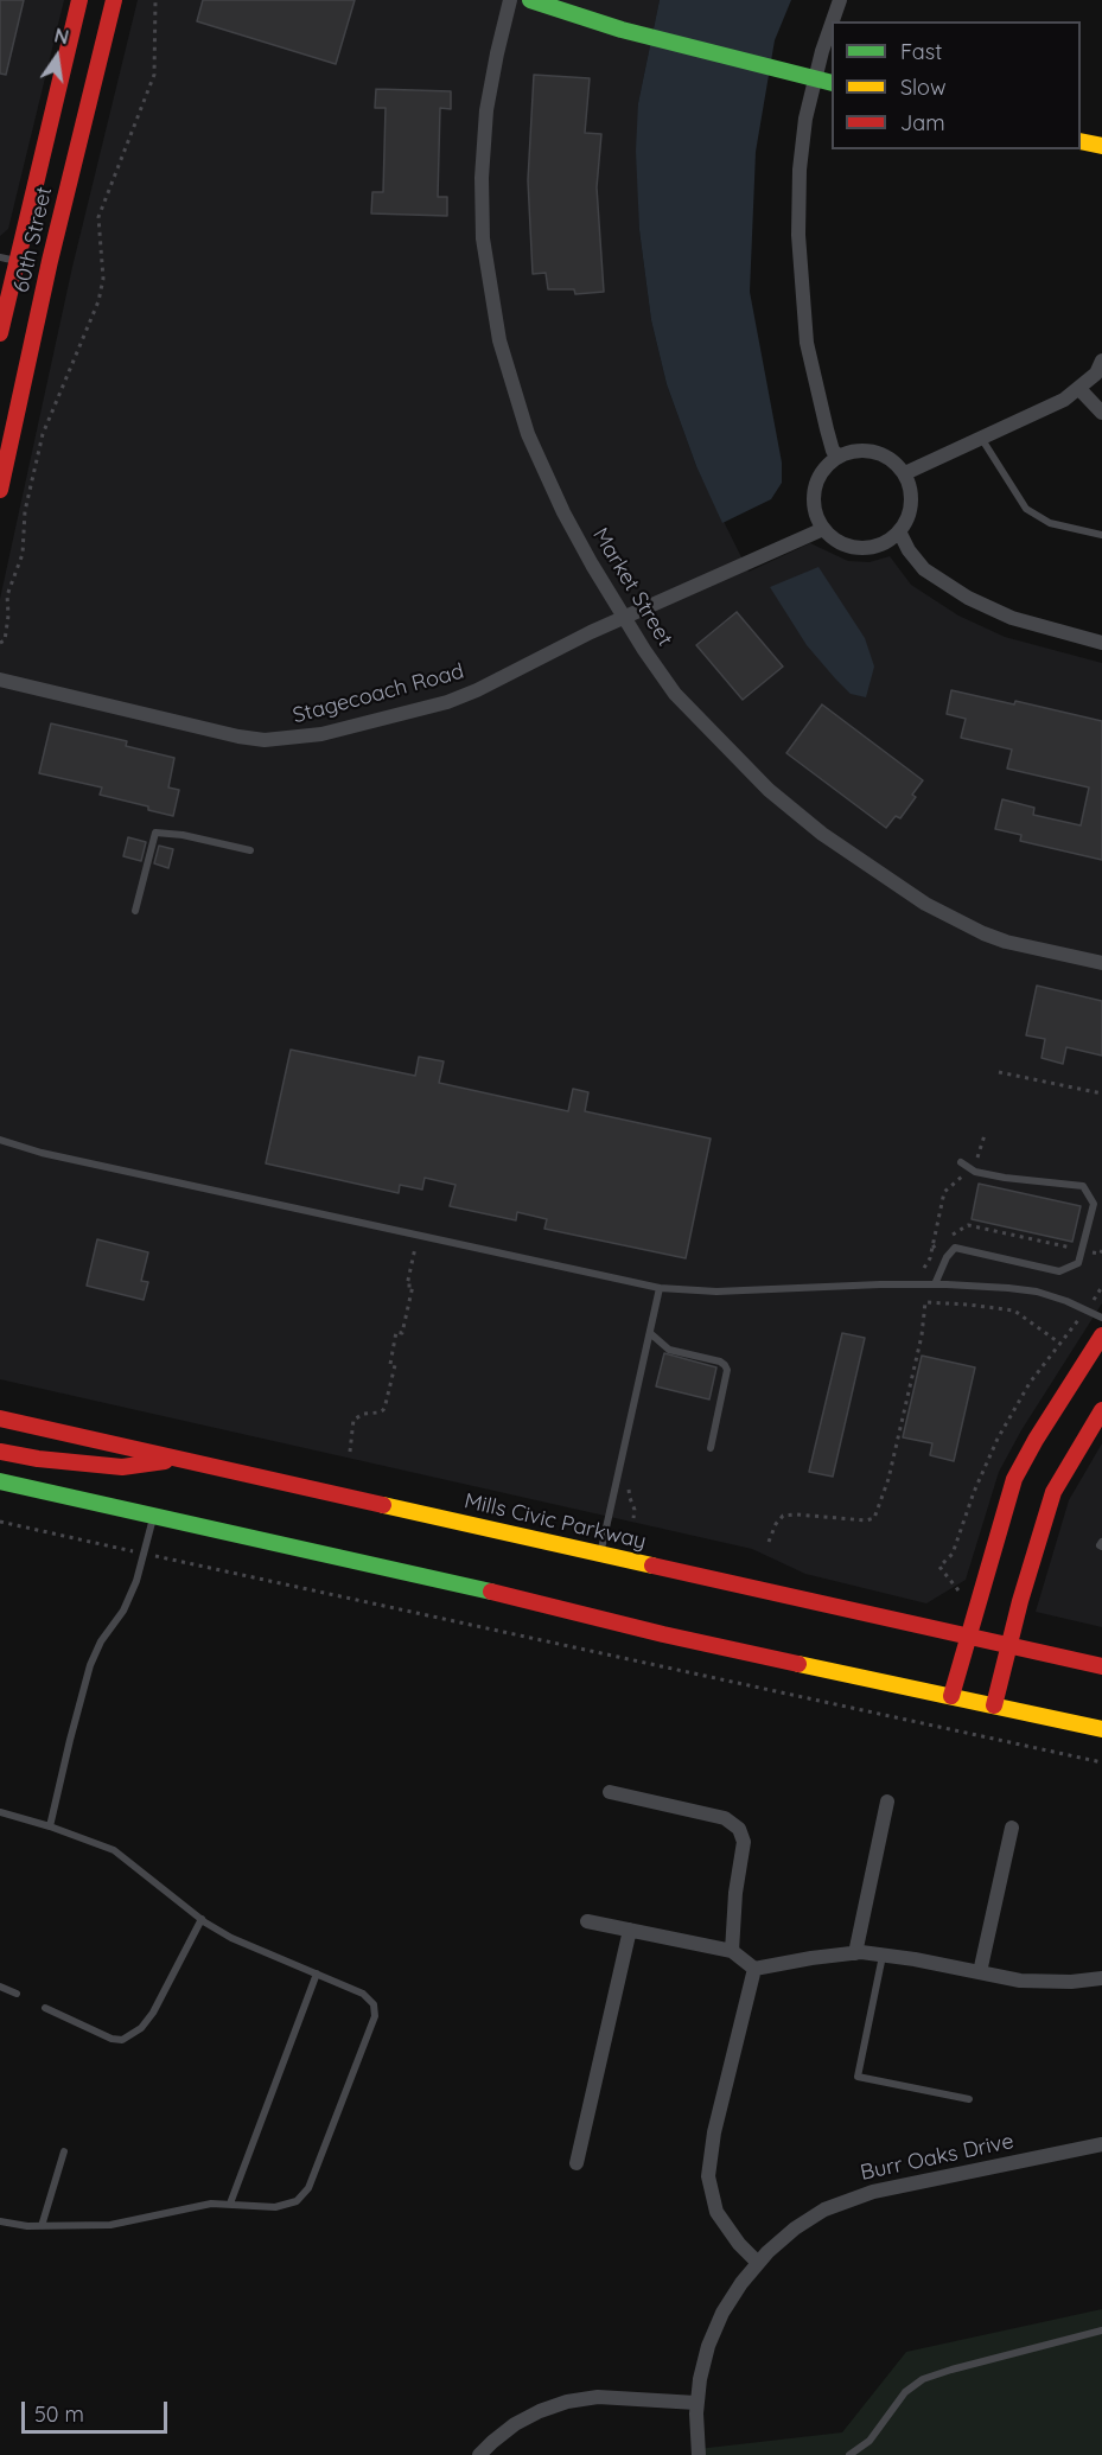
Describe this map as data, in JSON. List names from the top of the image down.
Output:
{
  "streets": {
    "main road": ["60th Street", "Mills Civic Parkway"],
    "street": ["Market Street", "Stagecoach Road", "Burr Oaks Drive"]
  },
  "crossings": [
    ["Market Street", "Stagecoach Road"]
  ],
  "legend": ["Fast", "Slow", "Jam"],
  "scale_bar": "50 m",
  "north": "top"
}
